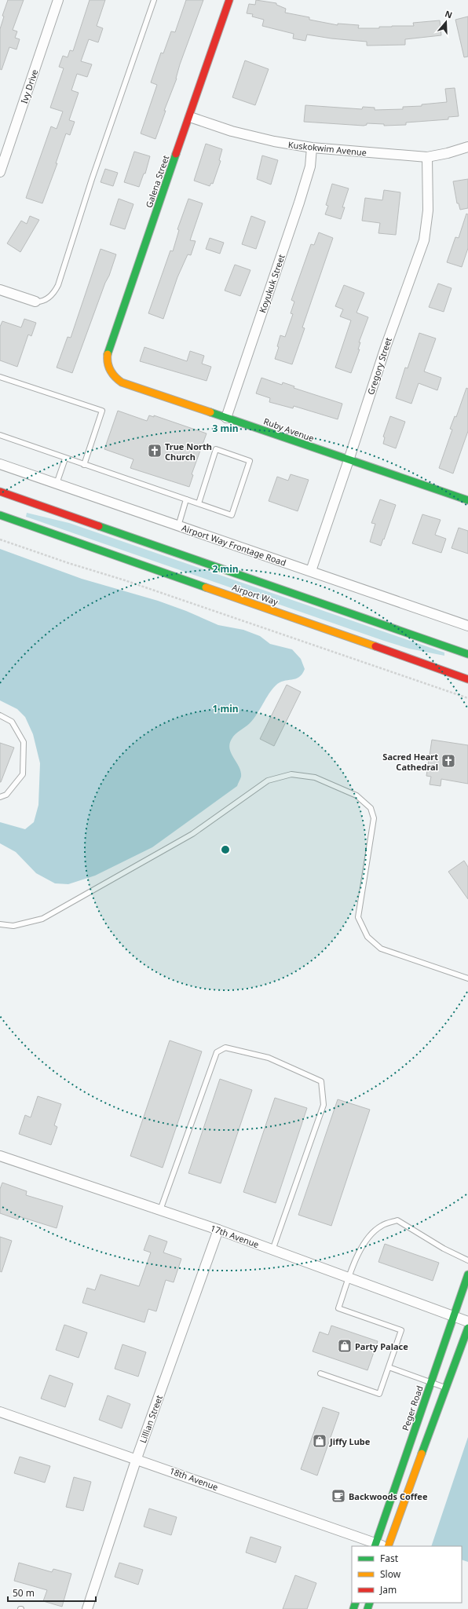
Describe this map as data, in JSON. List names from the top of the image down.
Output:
{
  "streets": {
    "main road": [
      "Galena Street",
      "Ruby Avenue",
      "Airport Way",
      "Peger Road"
    ],
    "street": [
      "Ivy Drive",
      "Kuskokwim Avenue",
      "Koyukuk Street",
      "Gregory Street",
      "Airport Way Frontage Road",
      "17th Avenue",
      "Lillian Street",
      "18th Avenue"
    ]
  },
  "crossings": [
    ["Kuskokwim Avenue", "Galena Street"],
    ["Kuskokwim Avenue", "Koyukuk Street"],
    ["Kuskokwim Avenue", "Gregory Street"],
    ["Galena Street", "Ruby Avenue"],
    ["Koyukuk Street", "Ruby Avenue"],
    ["Gregory Street", "Ruby Avenue"],
    ["Gregory Street", "Airport Way Frontage Road"],
    ["17th Avenue", "Peger Road"],
    ["17th Avenue", "Lillian Street"],
    ["Peger Road", "18th Avenue"],
    ["Lillian Street", "18th Avenue"]
  ],
  "places": {
    "church": ["True North Church", "Sacred Heart Cathedral"],
    "shop": ["Party Palace", "Jiffy Lube"],
    "cafe": ["Backwoods Coffee"]
  },
  "legend": ["Fast", "Slow", "Jam"],
  "scale_bar": "50 m",
  "north": "top",
  "rings": ["3 min", "2 min", "1 min"]
}
